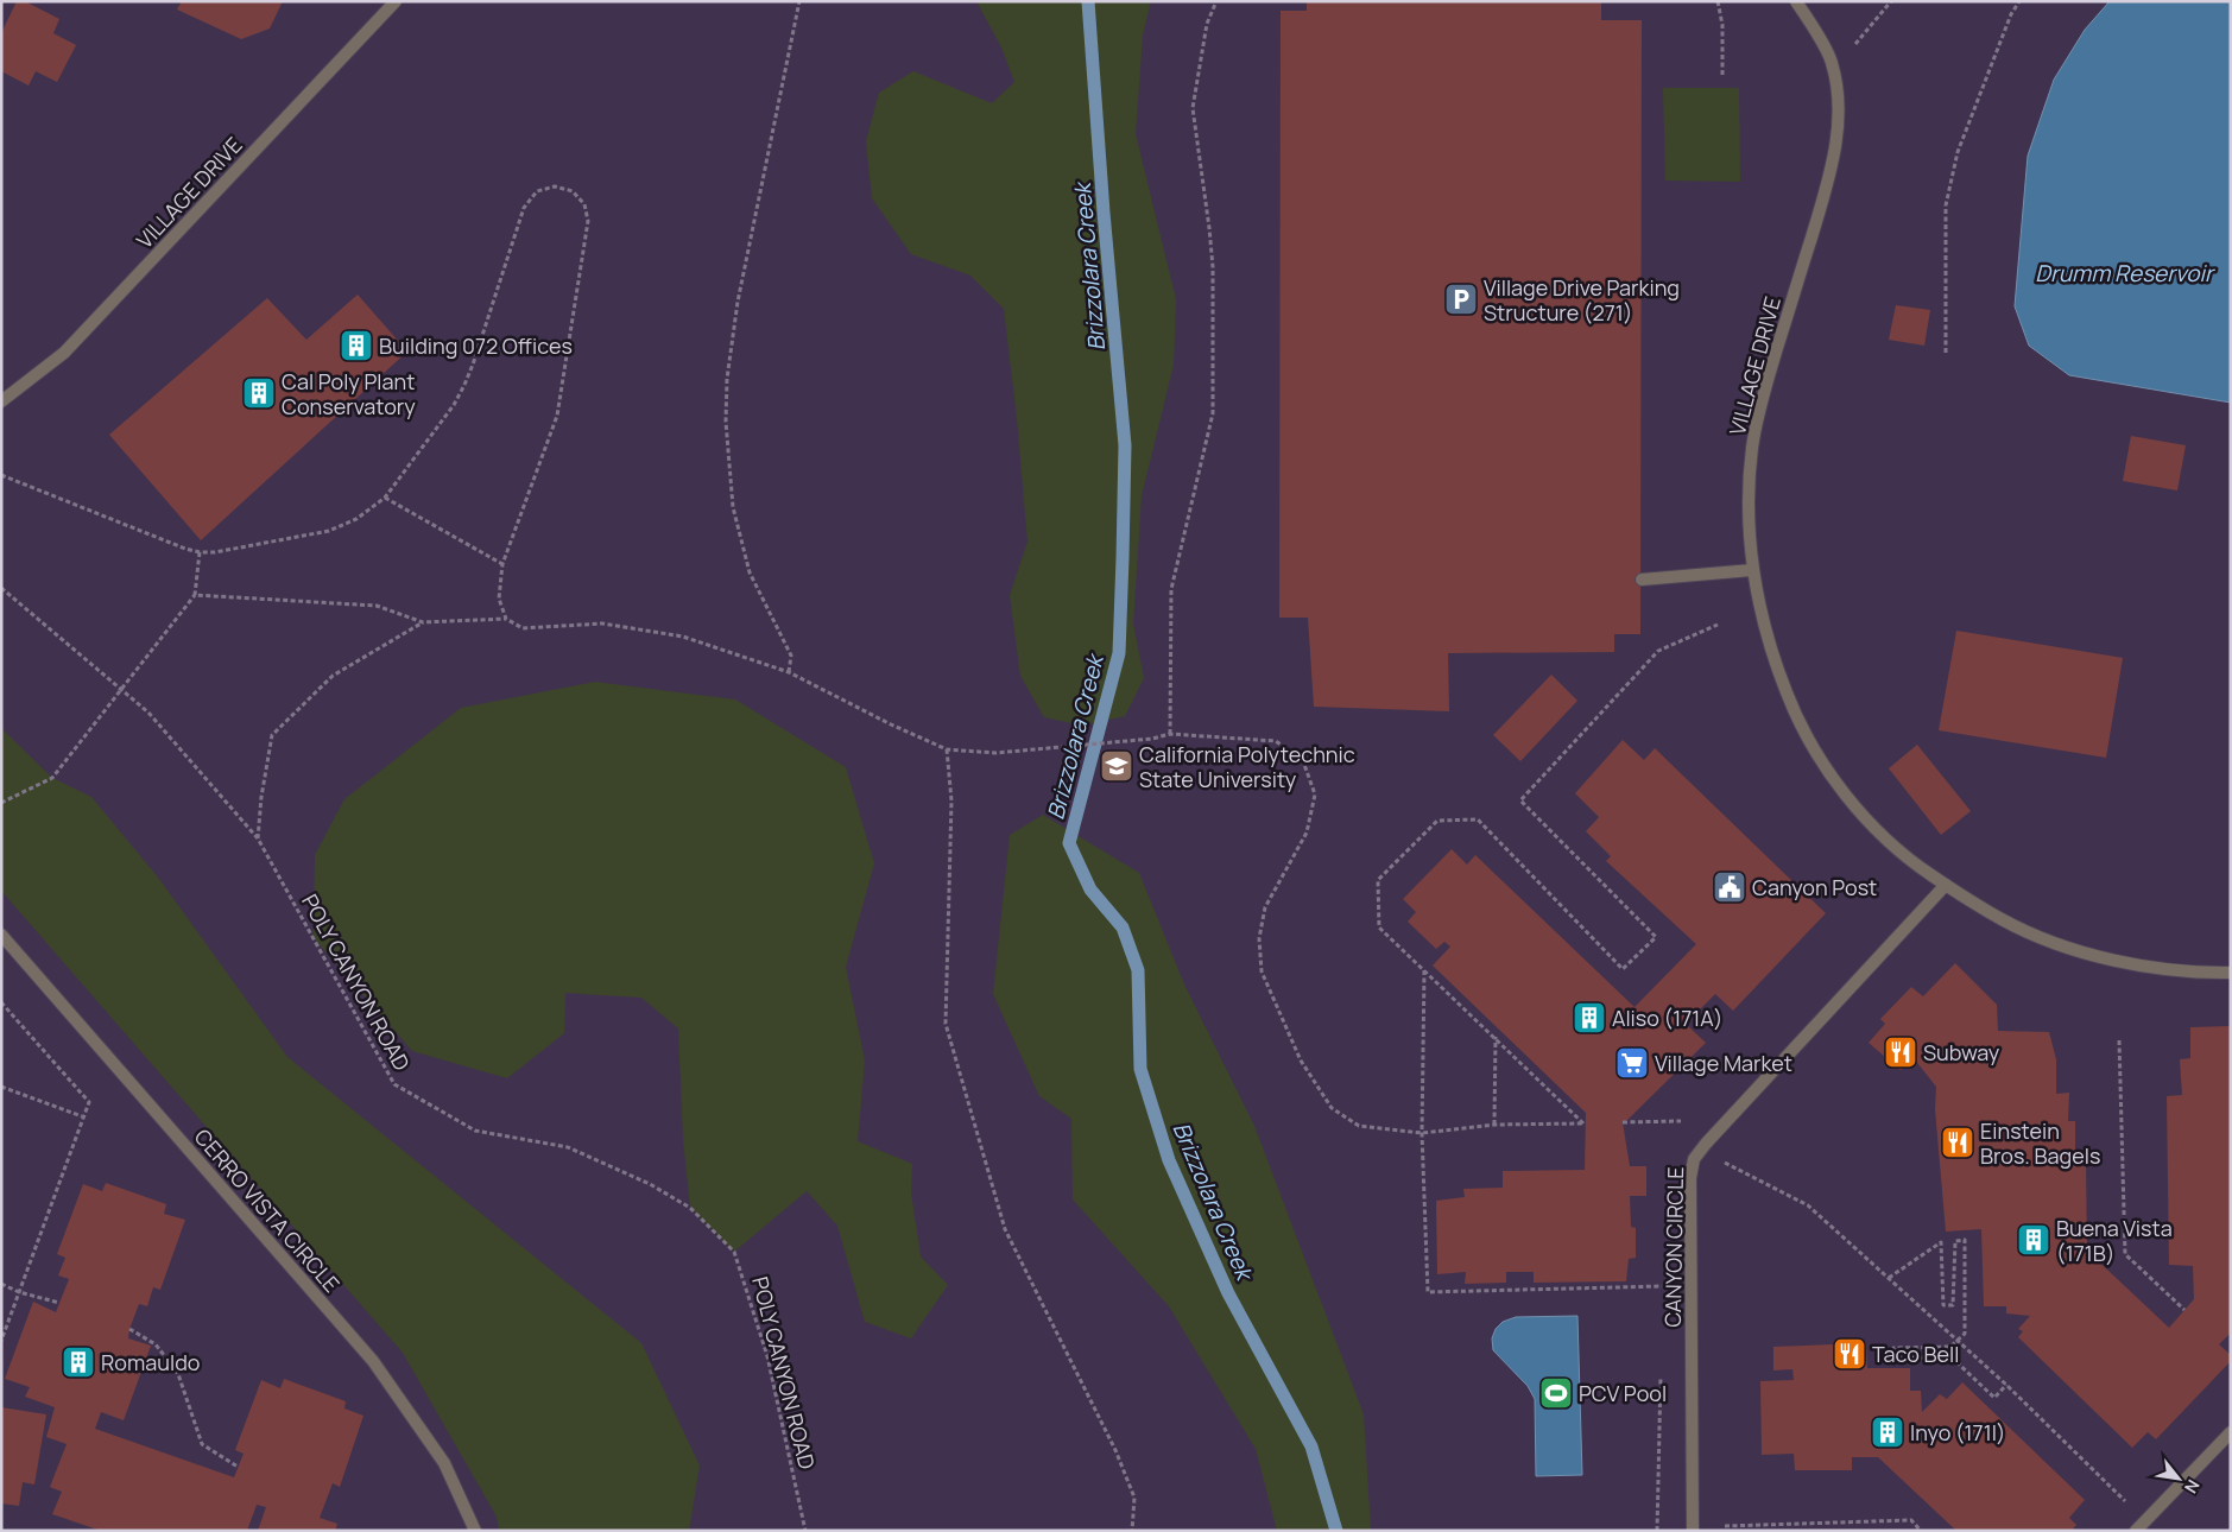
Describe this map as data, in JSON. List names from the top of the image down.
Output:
{
  "streets": {
    "street": ["VILLAGE DRIVE", "CERRO VISTA CIRCLE", "CANYON CIRCLE"],
    "path": ["POLY CANYON ROAD"]
  },
  "crossings": [
    ["VILLAGE DRIVE", "CANYON CIRCLE"]
  ],
  "water": ["Brizzolara Creek", "Drumm Reservoir"],
  "places": {
    "parking": ["Village Drive Parking Structure (271)"],
    "building": [
      "Building 072 Offices",
      "Cal Poly Plant Conservatory",
      "Aliso (171A)",
      "Buena Vista (171B)",
      "Romauldo",
      "Inyo (171I)"
    ],
    "school or university": ["California Polytechnic State University"],
    "public building": ["Canyon Post"],
    "restaurant": ["Subway", "Einstein Bros. Bagels", "Taco Bell"],
    "supermarket": ["Village Market"],
    "sports": ["PCV Pool"]
  },
  "north": "bottom right"
}
